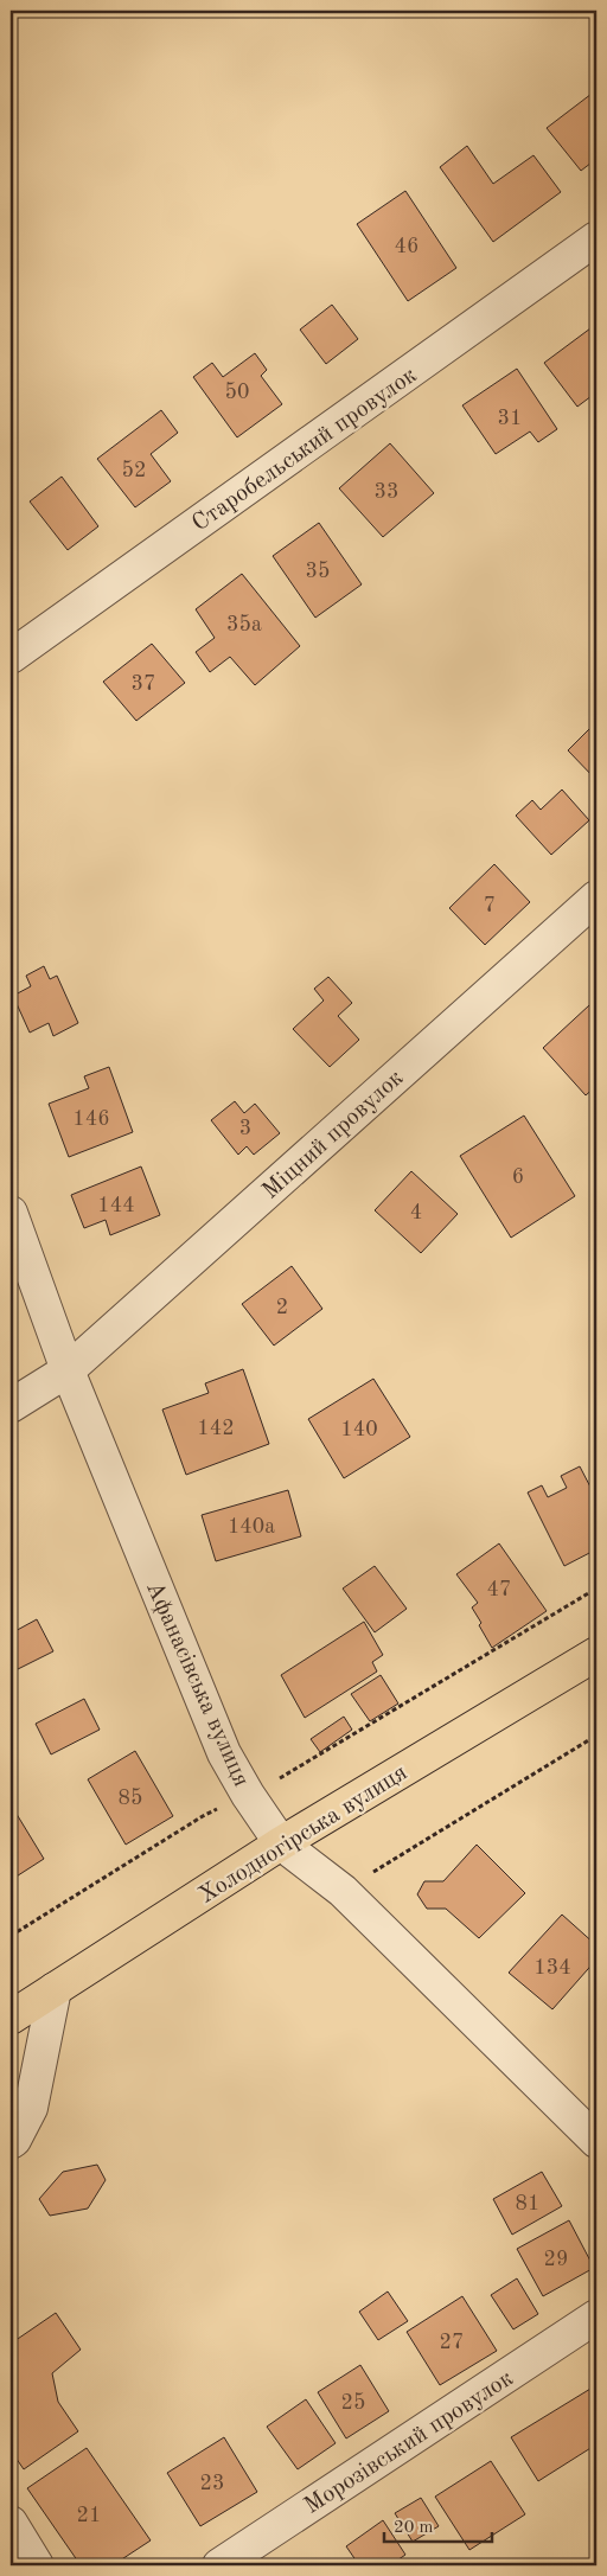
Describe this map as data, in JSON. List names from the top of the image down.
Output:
{
  "streets": {
    "main road": ["Холодногірська вулиця"],
    "street": [
      "Старобельський провулок",
      "Міцний провулок",
      "Афанасівська вулиця",
      "Морозівський провулок"
    ]
  },
  "crossings": [
    ["Міцний провулок", "Афанасівська вулиця"],
    ["Афанасівська вулиця", "Холодногірська вулиця"]
  ],
  "house_numbers": [
    "46",
    "50",
    "31",
    "52",
    "33",
    "35",
    "35а",
    "37",
    "7",
    "146",
    "3",
    "6",
    "144",
    "4",
    "2",
    "142",
    "140",
    "140а",
    "47",
    "85",
    "134",
    "81",
    "29",
    "27",
    "25",
    "23",
    "21"
  ],
  "scale_bar": "20 m"
}
